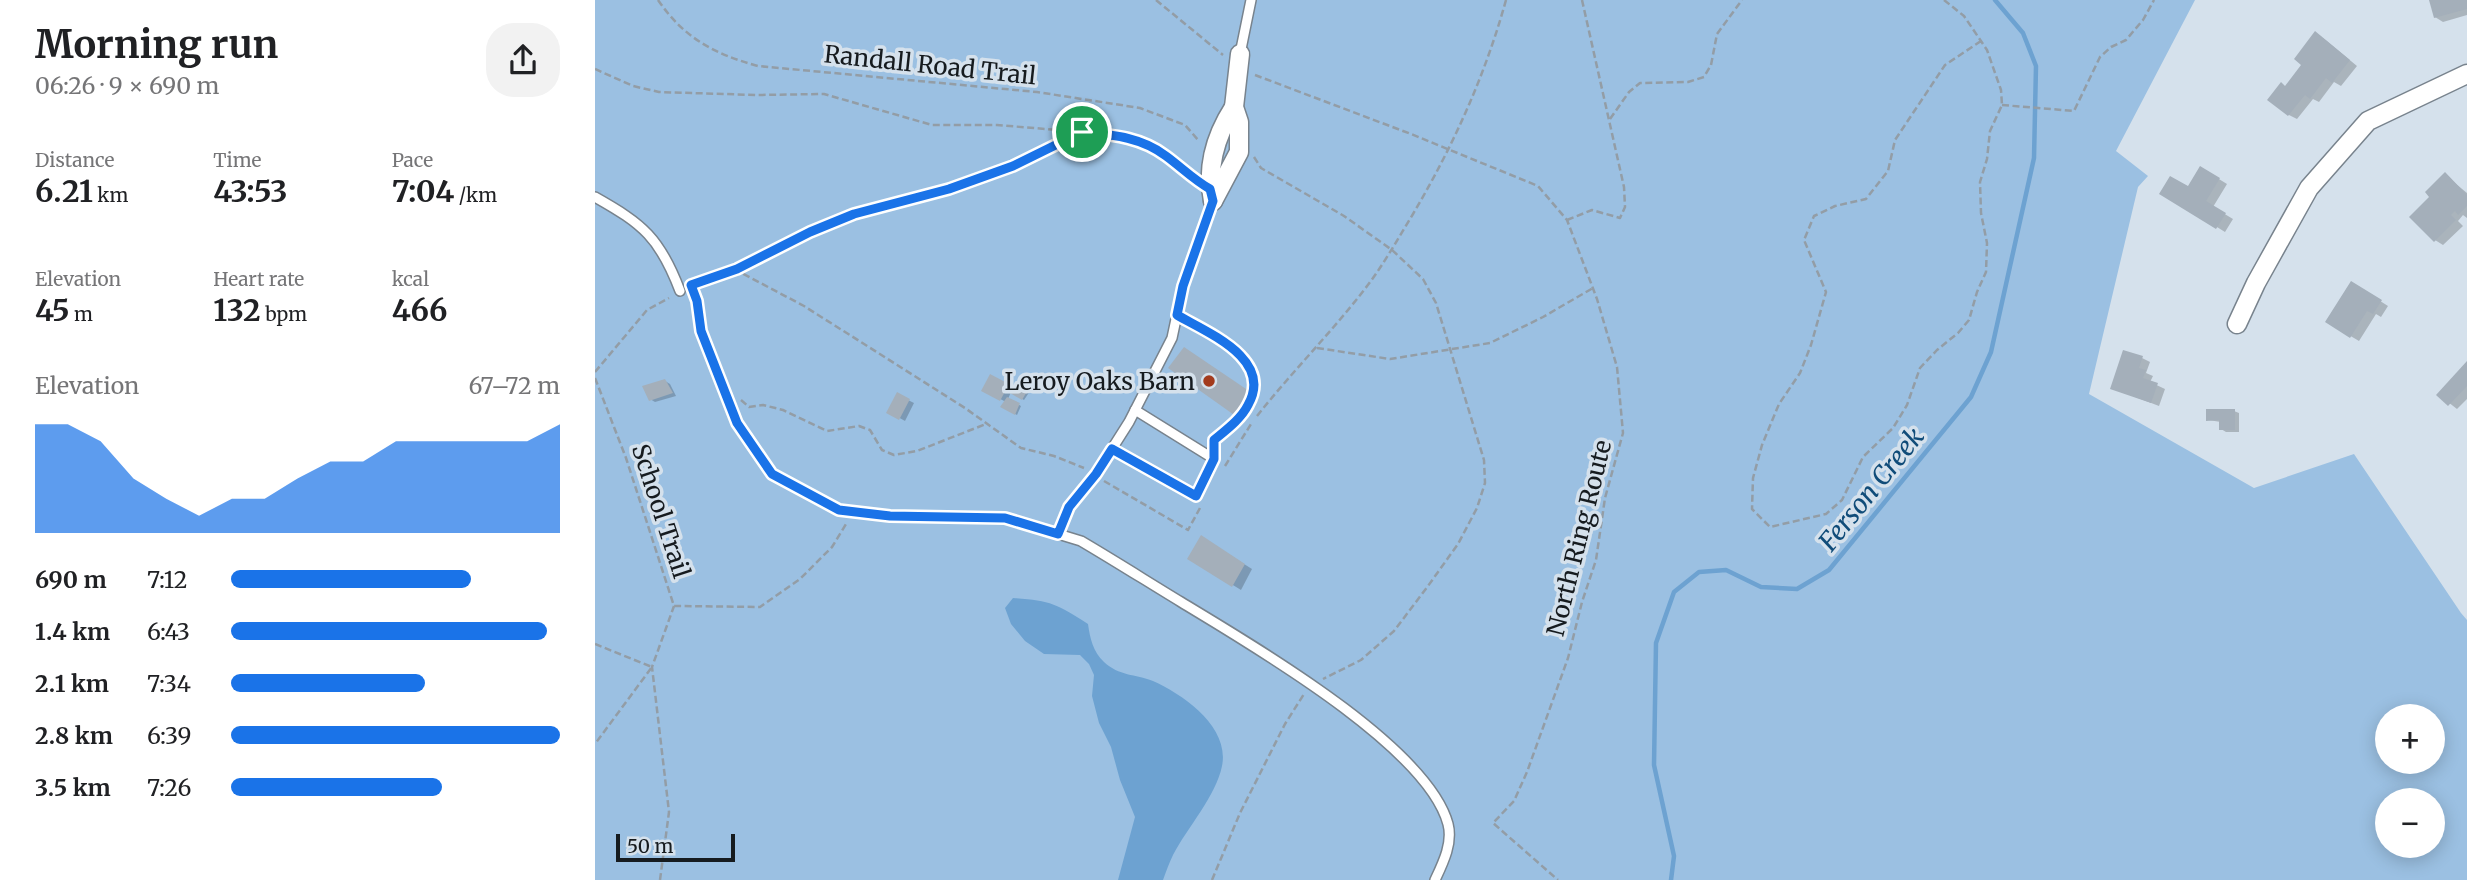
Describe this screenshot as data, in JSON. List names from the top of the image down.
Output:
{
  "streets": {
    "path": ["Randall Road Trail", "School Trail", "North Ring Route"]
  },
  "water": ["Ferson Creek"],
  "places": ["Leroy Oaks Barn"],
  "scale_bar": "50 m",
  "page": {
    "heading": ["Morning run", "06:26 · 9 × 690 m"],
    "stats": [
      ["Distance", "6.21 km"],
      ["Time", "43:53"],
      ["Pace", "7:04 /km"],
      ["Elevation", "45 m"],
      ["Heart rate", "132 bpm"],
      ["kcal", "466"]
    ],
    "chart": ["Elevation", "67–72 m"],
    "list": [
      {
        "name": "690 m",
        "note": "7:12"
      },
      {
        "name": "1.4 km",
        "note": "6:43"
      },
      {
        "name": "2.1 km",
        "note": "7:34"
      },
      {
        "name": "2.8 km",
        "note": "6:39"
      },
      {
        "name": "3.5 km",
        "note": "7:26"
      }
    ],
    "map_buttons": ["+", "−"],
    "scale": "50 m"
  }
}
